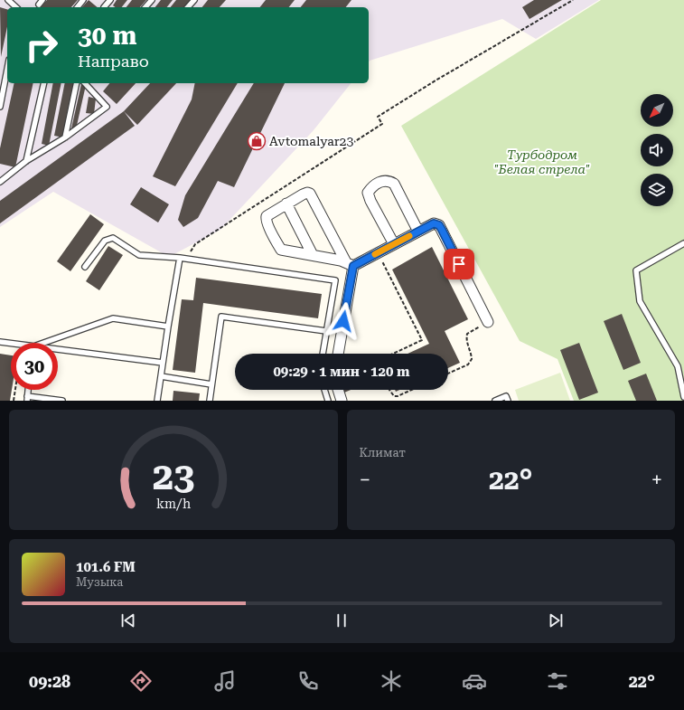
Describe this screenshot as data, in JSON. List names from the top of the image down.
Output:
{
  "parks": ["Турбодром \"Белая стрела\""],
  "places": {
    "shop": ["Avtomalyar23"]
  },
  "north": "bottom left",
  "page": {
    "turn": ["30 m", "Направо"],
    "limit": "30",
    "trip": "09:29 · 1 мин · 120 m",
    "tile": "Климат",
    "heat": ["−", "22°", "+"],
    "song": ["101.6 FM", "Музыка"],
    "tabs": ["09:28", "22°"],
    "gauge": ["23", "km/h"]
  }
}
